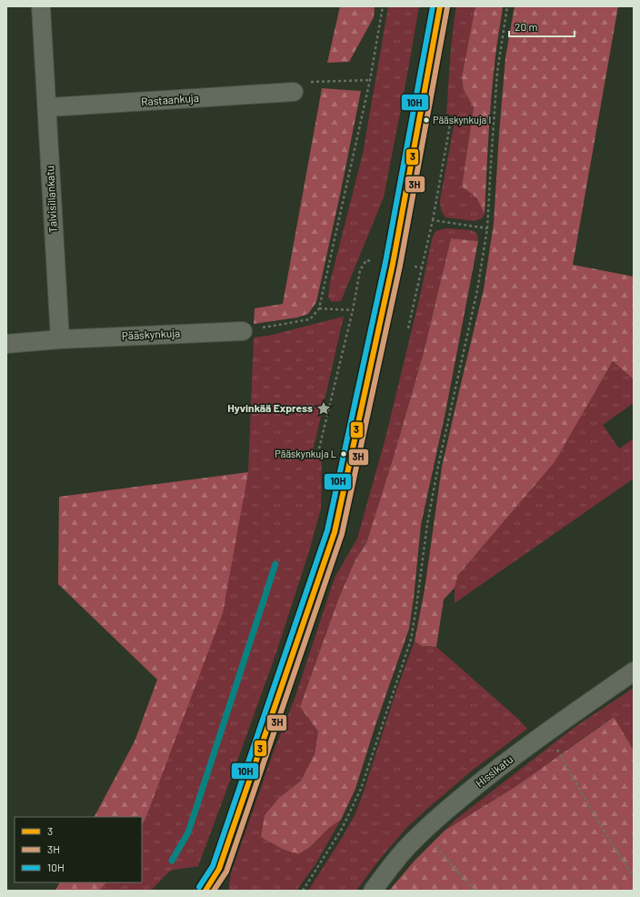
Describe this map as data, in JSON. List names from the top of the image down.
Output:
{
  "streets": {
    "street": [
      "Rastaankuja",
      "Talvisillankatu",
      "Pääskynkuja",
      "Hissikatu"
    ]
  },
  "crossings": [
    ["Rastaankuja", "Talvisillankatu"],
    ["Talvisillankatu", "Pääskynkuja"]
  ],
  "places": {
    "other": ["Pääskynkuja I", "Pääskynkuja L"],
    "place": ["Hyvinkää Express"]
  },
  "lines": ["transit line 3", "transit line 10H", "transit line 3H"],
  "legend": ["3", "3H", "10H"],
  "scale_bar": "20 m"
}
